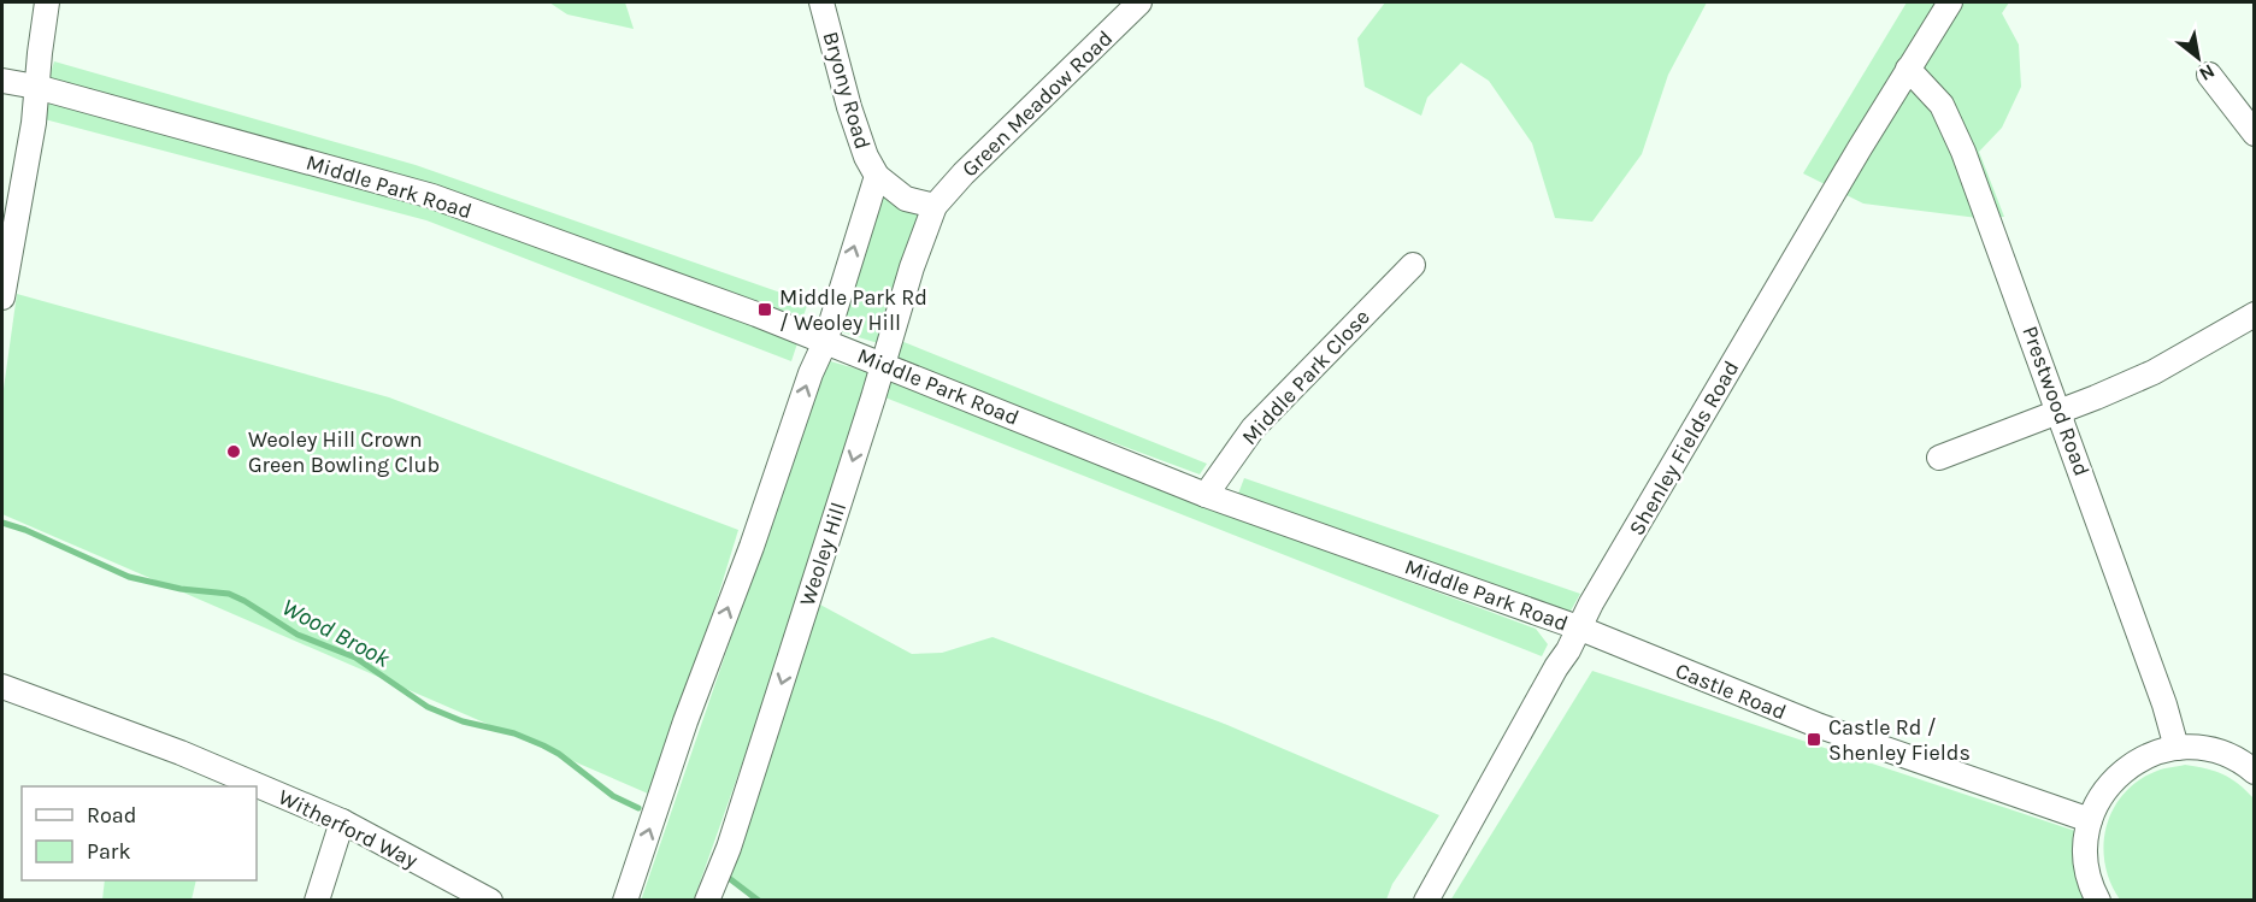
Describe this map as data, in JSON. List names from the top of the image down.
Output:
{
  "streets": {
    "street": [
      "Bryony Road",
      "Green Meadow Road",
      "Middle Park Road",
      "Middle Park Close",
      "Prestwood Road",
      "Shenley Fields Road",
      "Weoley Hill",
      "Castle Road",
      "Witherford Way"
    ]
  },
  "crossings": [
    ["Bryony Road", "Green Meadow Road"],
    ["Bryony Road", "Middle Park Road"],
    ["Bryony Road", "Weoley Hill"],
    ["Green Meadow Road", "Weoley Hill"],
    ["Middle Park Road", "Middle Park Close"],
    ["Middle Park Road", "Shenley Fields Road"],
    ["Middle Park Road", "Weoley Hill"],
    ["Middle Park Road", "Castle Road"],
    ["Prestwood Road", "Shenley Fields Road"],
    ["Shenley Fields Road", "Castle Road"]
  ],
  "one_way": ["Bryony Road"],
  "water": ["Wood Brook"],
  "places": {
    "transit": ["Middle Park Rd / Weoley Hill", "Castle Rd / Shenley Fields"],
    "other": ["Weoley Hill Crown Green Bowling Club"]
  },
  "legend": ["Road", "Park"],
  "north": "bottom right"
}
